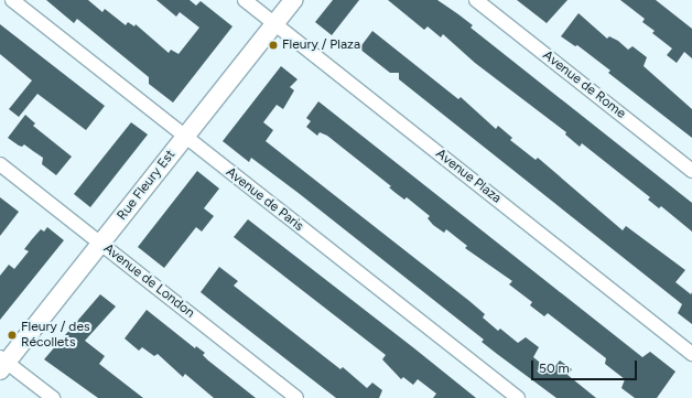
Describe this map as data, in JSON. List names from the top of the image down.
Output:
{
  "streets": {
    "street": [
      "Avenue de Rome",
      "Avenue Plaza",
      "Rue Fleury Est",
      "Avenue de Paris",
      "Avenue de London"
    ]
  },
  "crossings": [
    ["Avenue Plaza", "Rue Fleury Est"],
    ["Rue Fleury Est", "Avenue de Paris"],
    ["Rue Fleury Est", "Avenue de London"]
  ],
  "places": ["Fleury / Plaza", "Fleury / des Récollets"],
  "scale_bar": "50 m"
}
